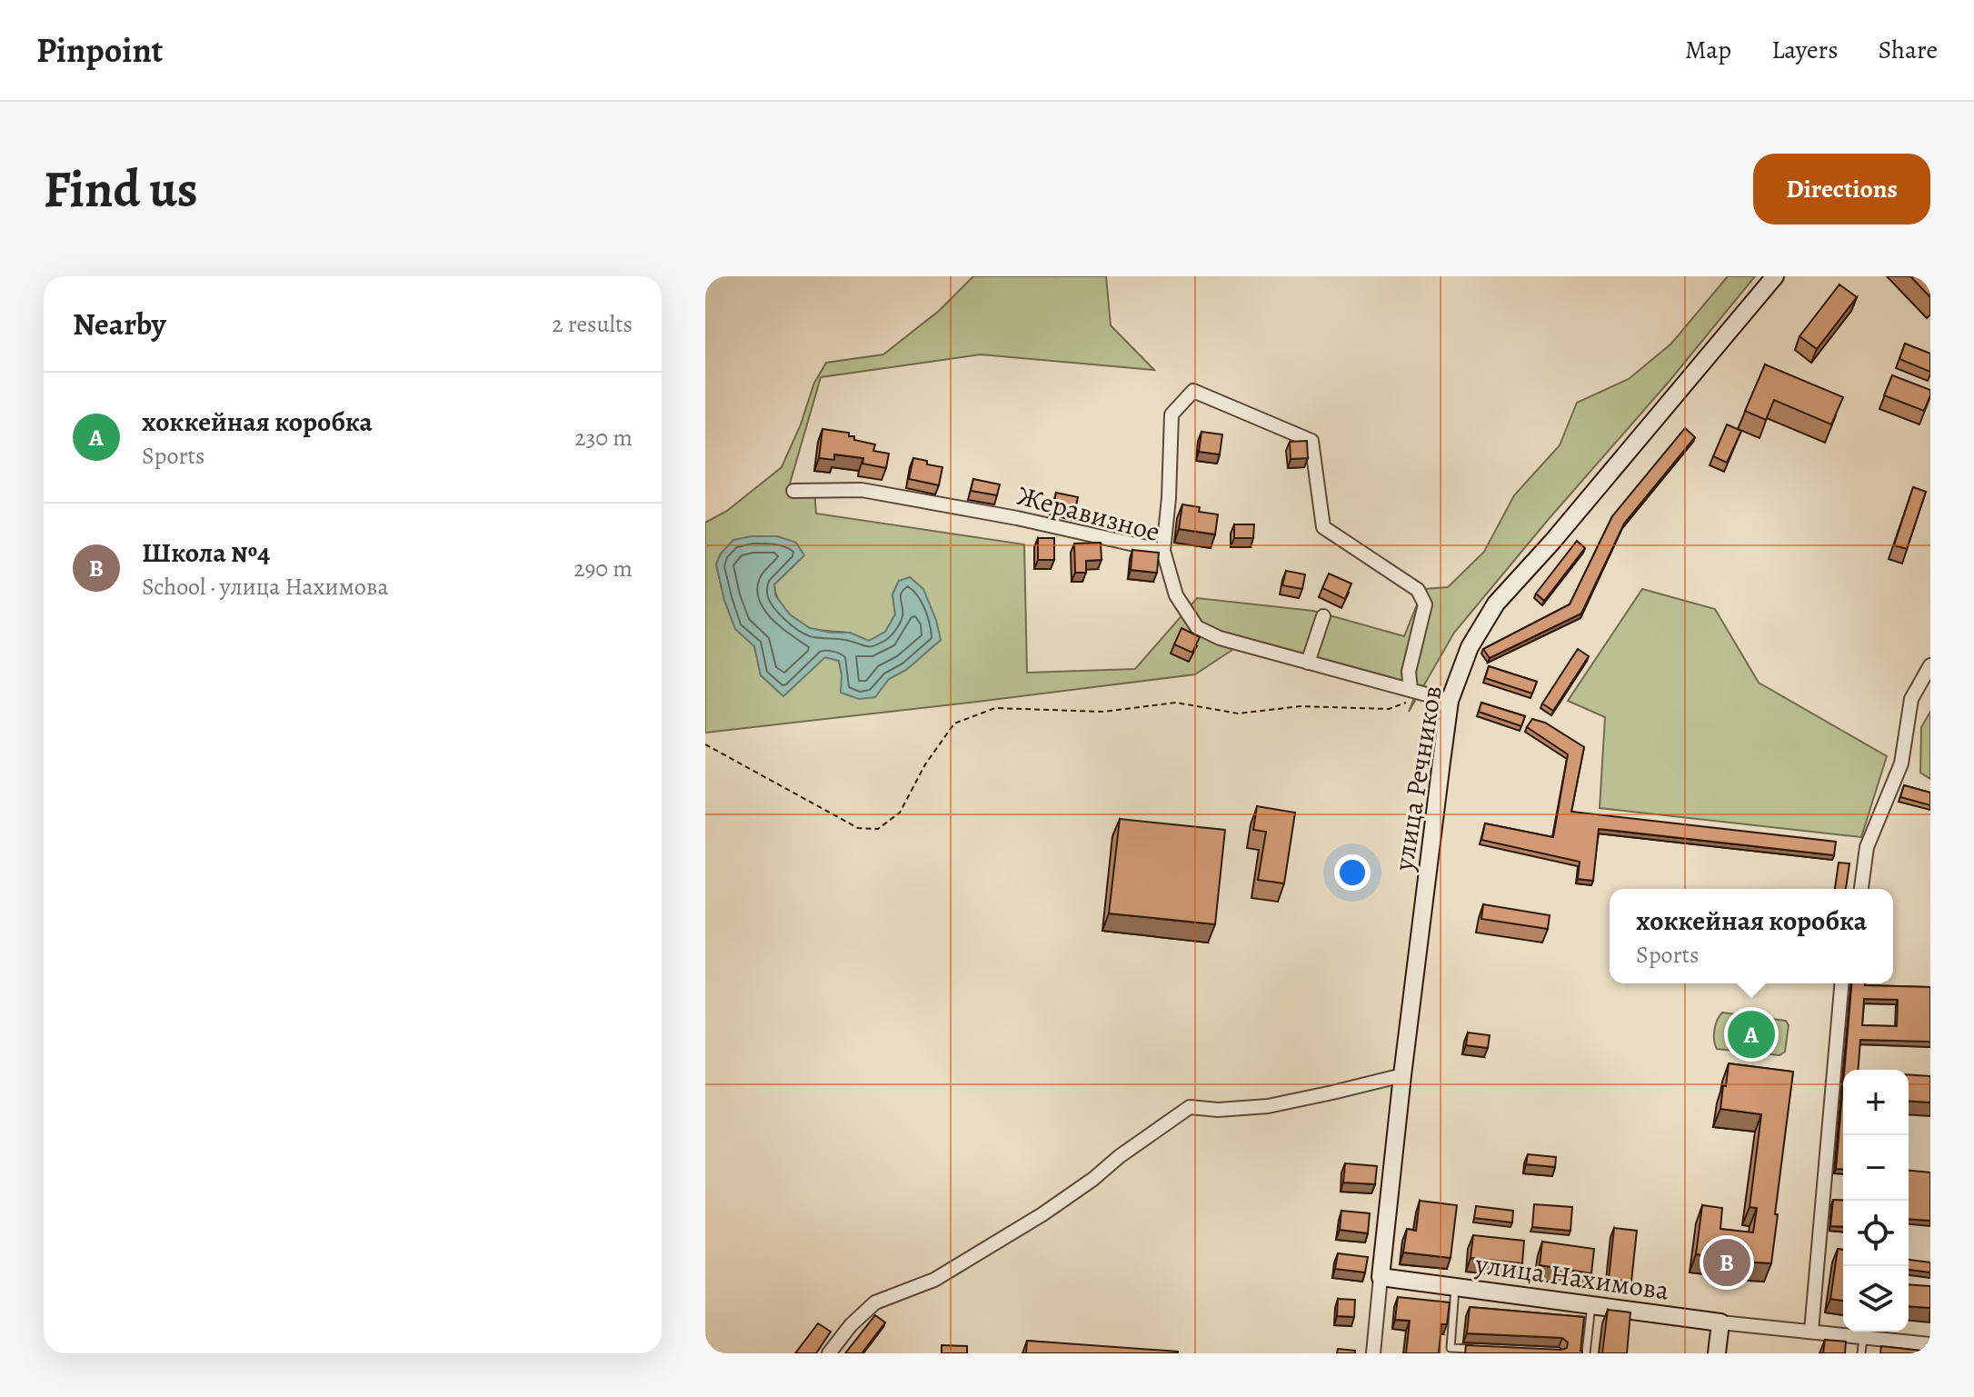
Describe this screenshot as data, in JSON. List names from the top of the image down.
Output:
{
  "streets": {
    "street": ["Жеравизное", "улица Речников", "улица Нахимова"]
  },
  "crossings": [
    ["Жеравизное", "улица Речников"],
    ["улица Речников", "улица Нахимова"]
  ],
  "page": {
    "header": "Pinpoint",
    "nav": ["Map", "Layers", "Share"],
    "buttons": "Directions",
    "title": "Find us",
    "heading": ["Nearby", "2 results"],
    "list": [
      {
        "mark": "A",
        "name": "хоккейная коробка",
        "note": "Sports",
        "value": "230 m"
      },
      {
        "mark": "B",
        "name": "Школа №4",
        "note": "School · улица Нахимова",
        "value": "290 m"
      }
    ],
    "popup": ["хоккейная коробка", "Sports"],
    "pins": ["A", "B"],
    "map_buttons": ["+", "−"]
  }
}
